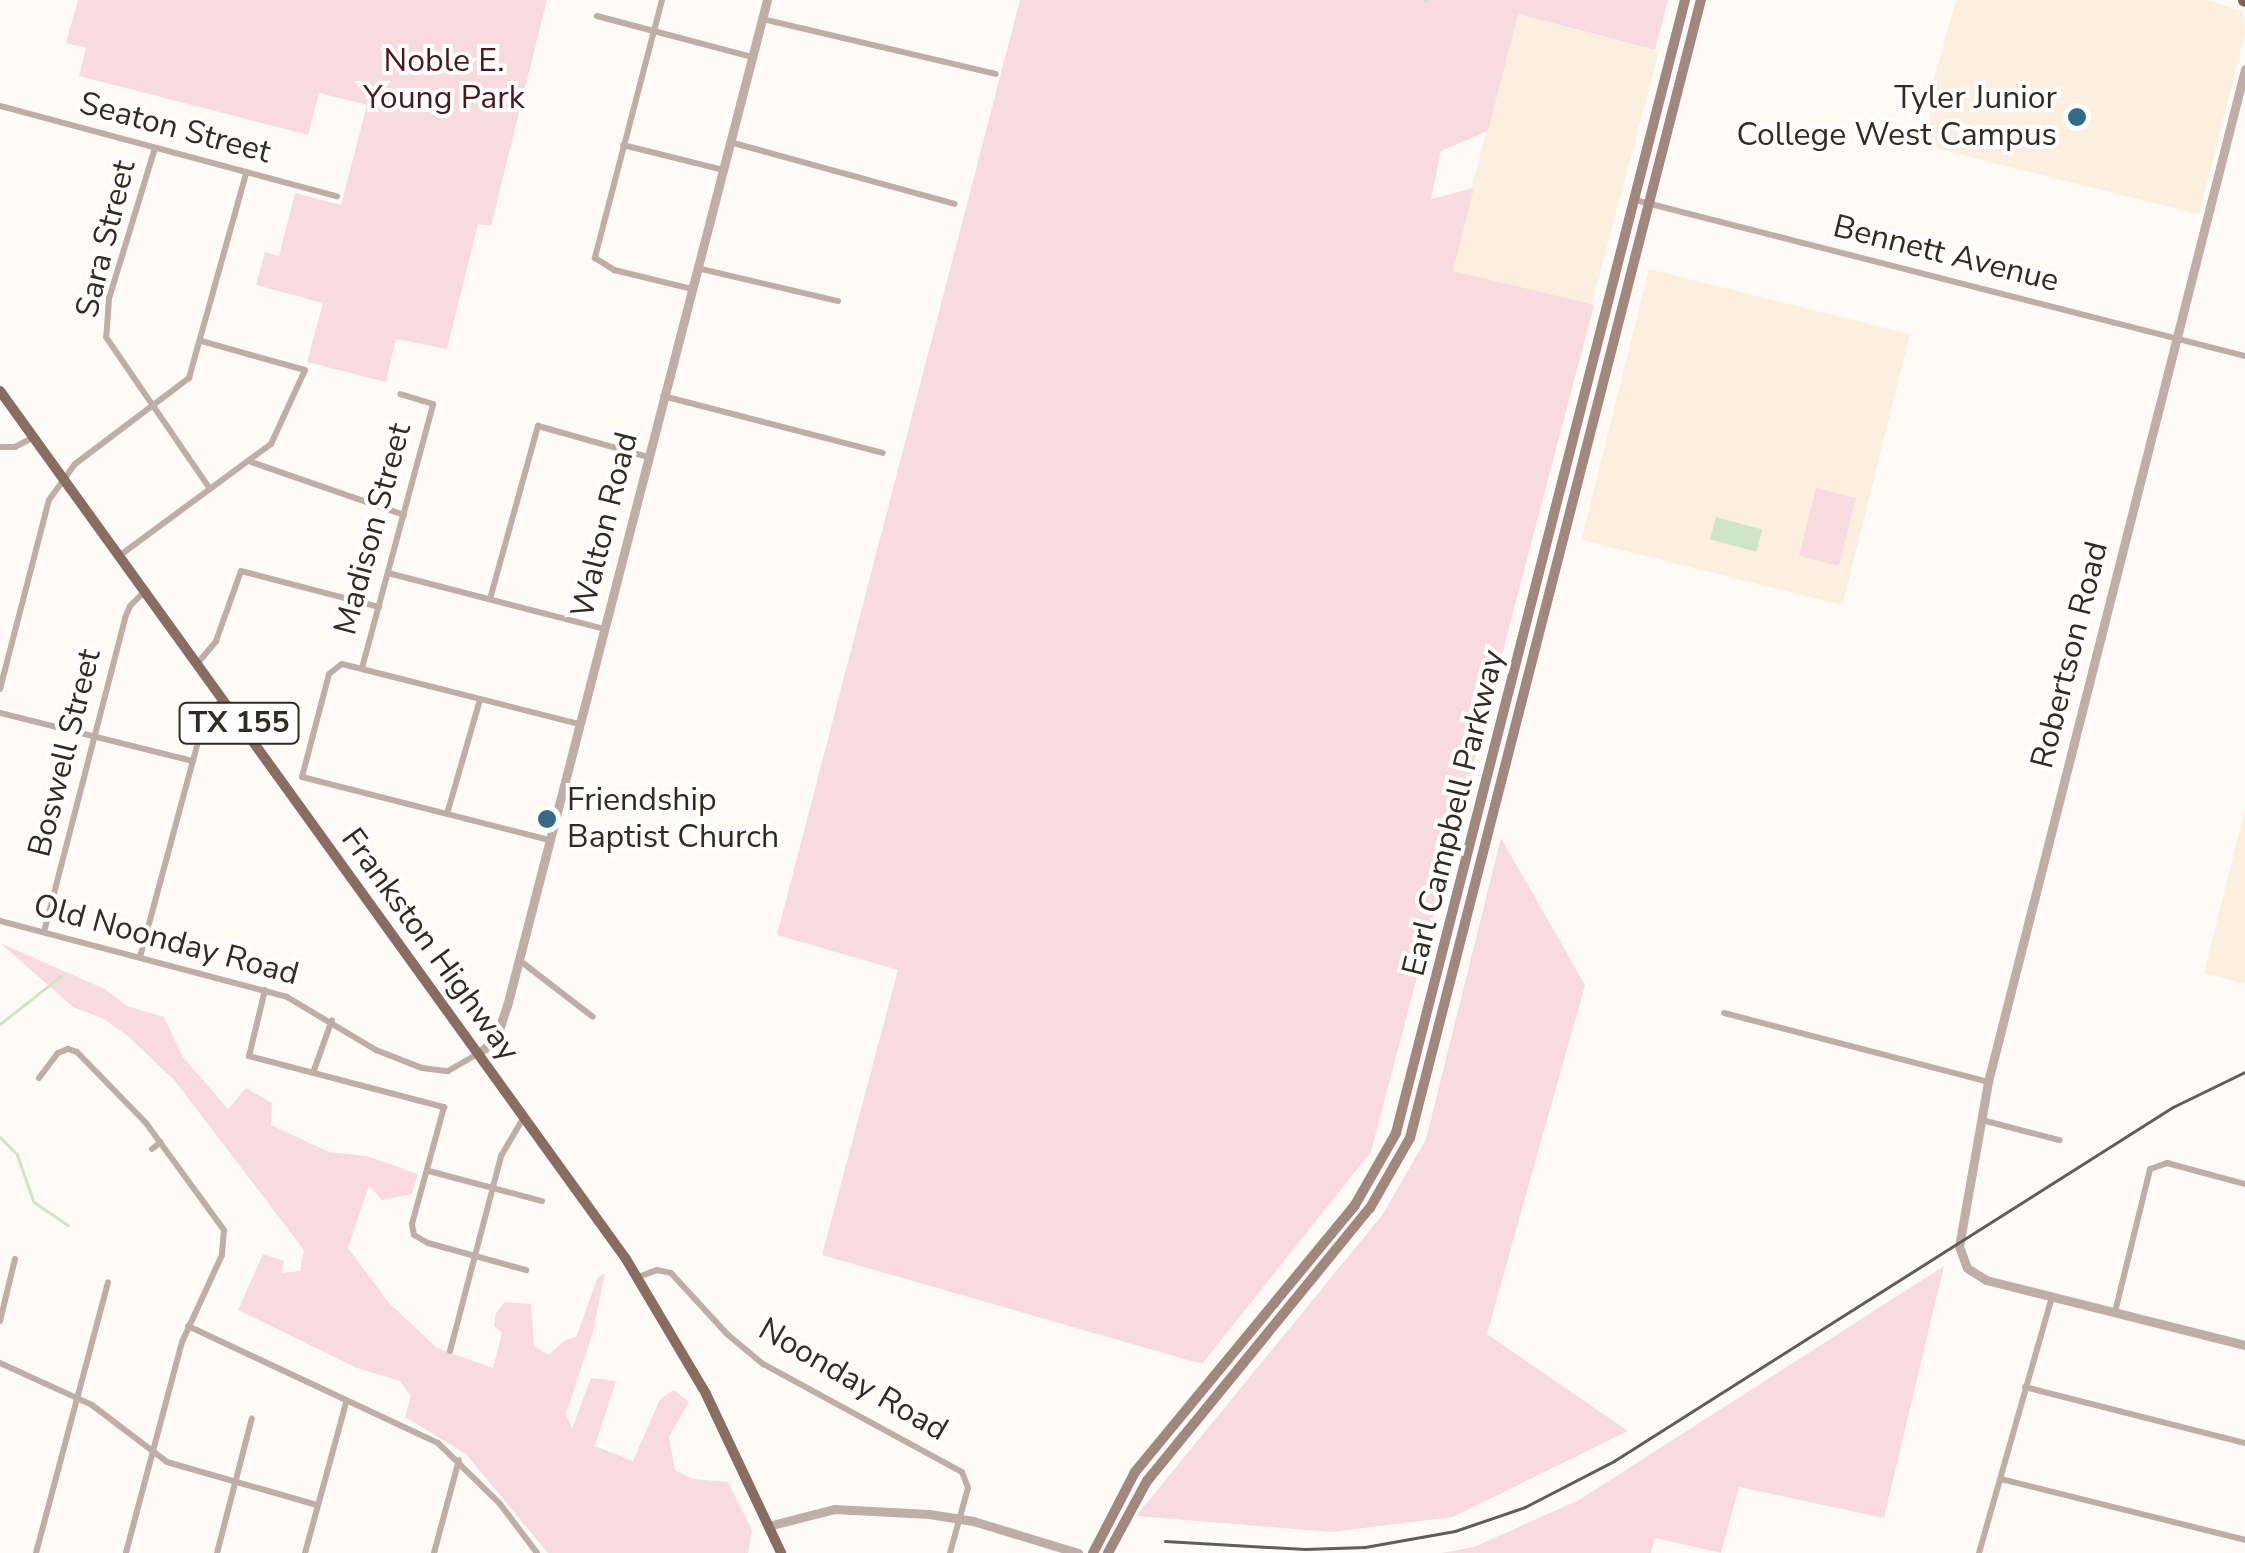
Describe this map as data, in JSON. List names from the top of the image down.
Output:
{
  "streets": {
    "main road": ["TX 155", "Earl Campbell Parkway", "Frankston Highway"],
    "street": [
      "Seaton Street",
      "Sara Street",
      "Bennett Avenue",
      "Walton Road",
      "Madison Street",
      "Robertson Road",
      "Boswell Street",
      "Old Noonday Road",
      "Noonday Road"
    ]
  },
  "crossings": [
    ["Seaton Street", "Sara Street"],
    ["Bennett Avenue", "Robertson Road"],
    ["Bennett Avenue", "Earl Campbell Parkway"],
    ["Walton Road", "Old Noonday Road"],
    ["Walton Road", "Frankston Highway"],
    ["Boswell Street", "Old Noonday Road"],
    ["Boswell Street", "Frankston Highway"],
    ["Old Noonday Road", "Frankston Highway"],
    ["Frankston Highway", "Noonday Road"]
  ],
  "parks": ["Noble E. Young Park"],
  "places": ["Tyler Junior College West Campus", "Friendship Baptist Church"]
}
